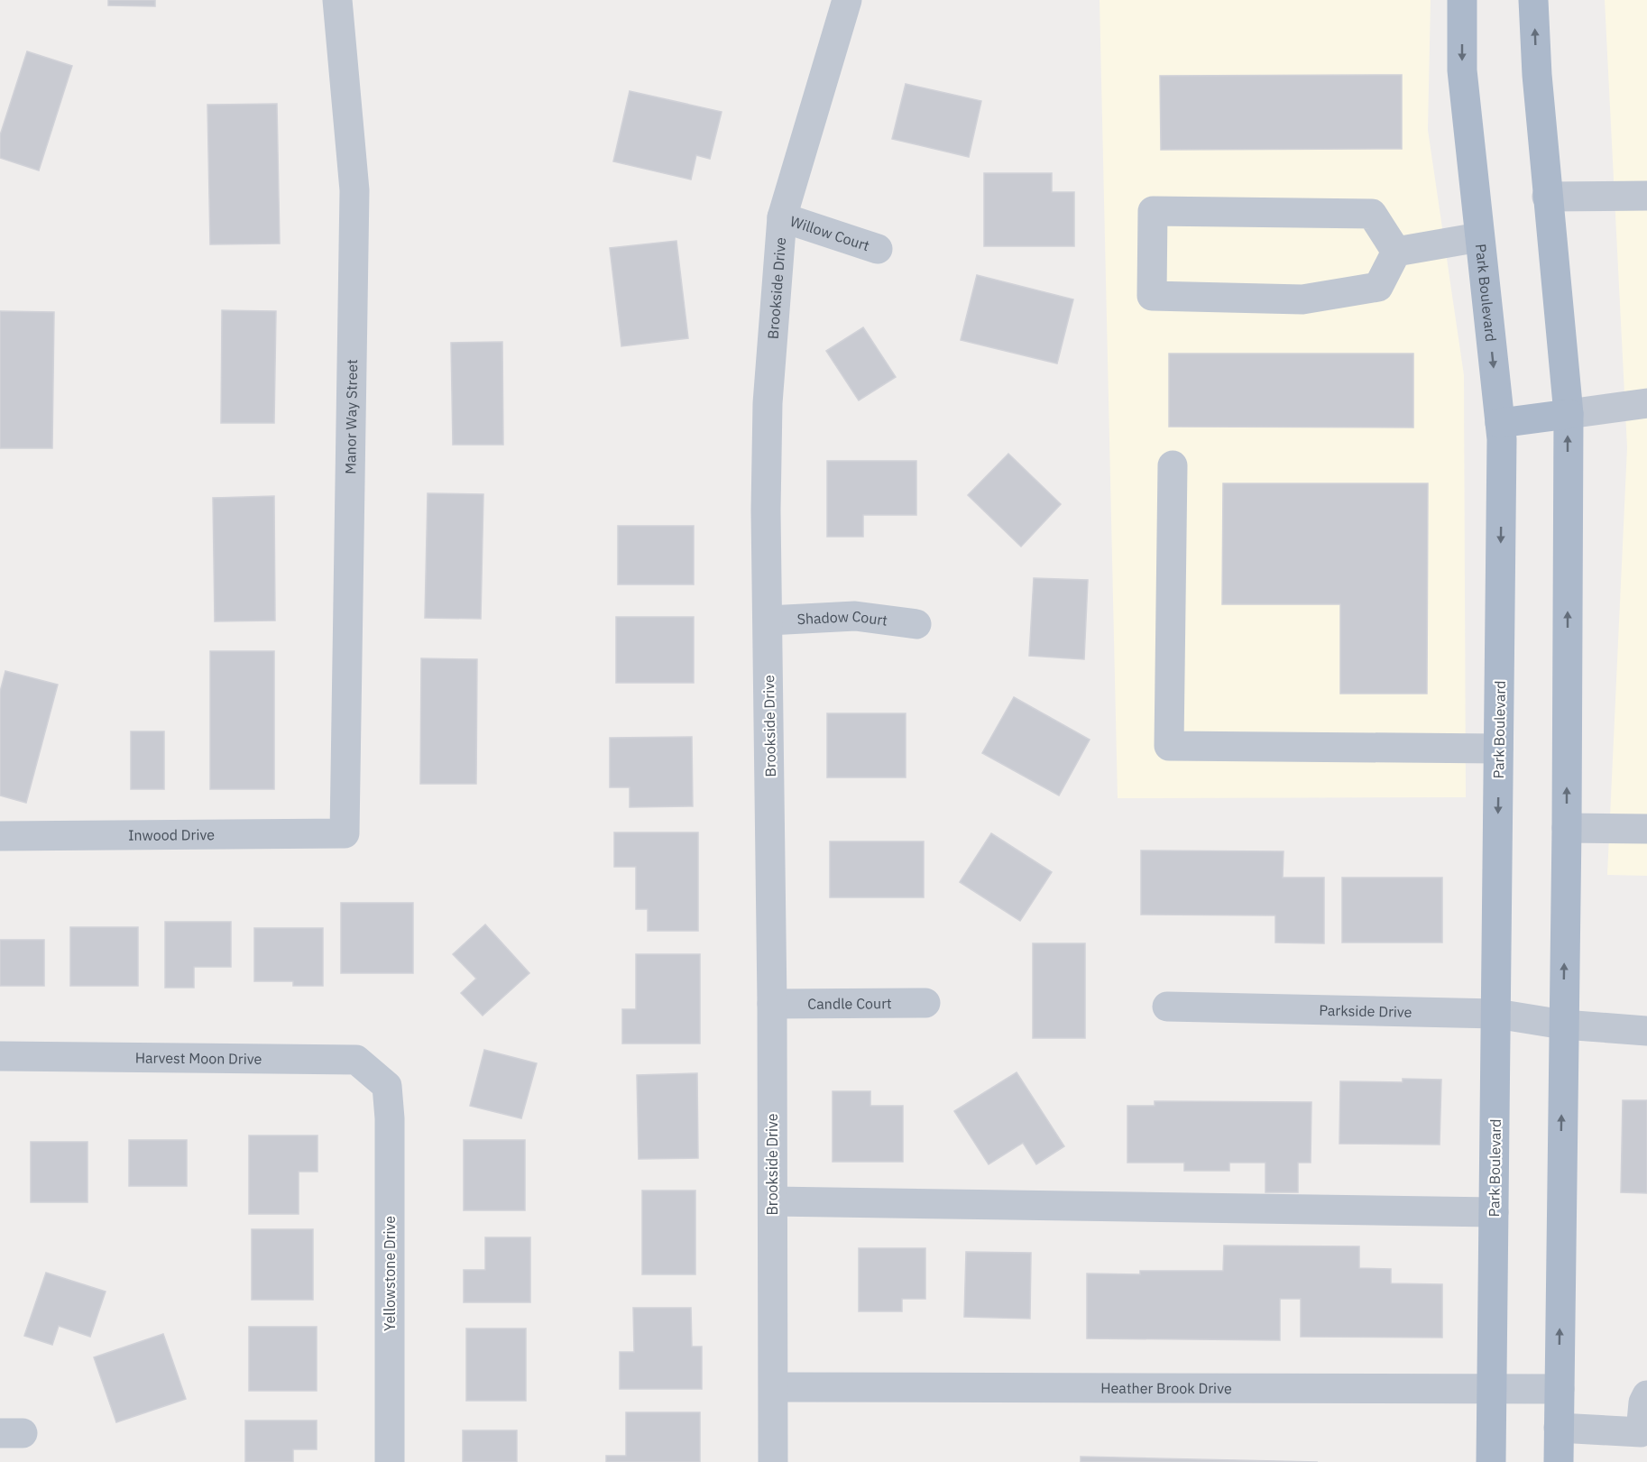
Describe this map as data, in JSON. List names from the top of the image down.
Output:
{
  "streets": {
    "main road": ["Park Boulevard"],
    "street": [
      "Willow Court",
      "Brookside Drive",
      "Manor Way Street",
      "Shadow Court",
      "Inwood Drive",
      "Candle Court",
      "Parkside Drive",
      "Harvest Moon Drive",
      "Yellowstone Drive",
      "Heather Brook Drive"
    ]
  },
  "crossings": [
    ["Willow Court", "Brookside Drive"],
    ["Brookside Drive", "Shadow Court"],
    ["Brookside Drive", "Candle Court"],
    ["Brookside Drive", "Heather Brook Drive"],
    ["Park Boulevard", "Parkside Drive"],
    ["Park Boulevard", "Heather Brook Drive"],
    ["Manor Way Street", "Inwood Drive"],
    ["Harvest Moon Drive", "Yellowstone Drive"]
  ]
}
